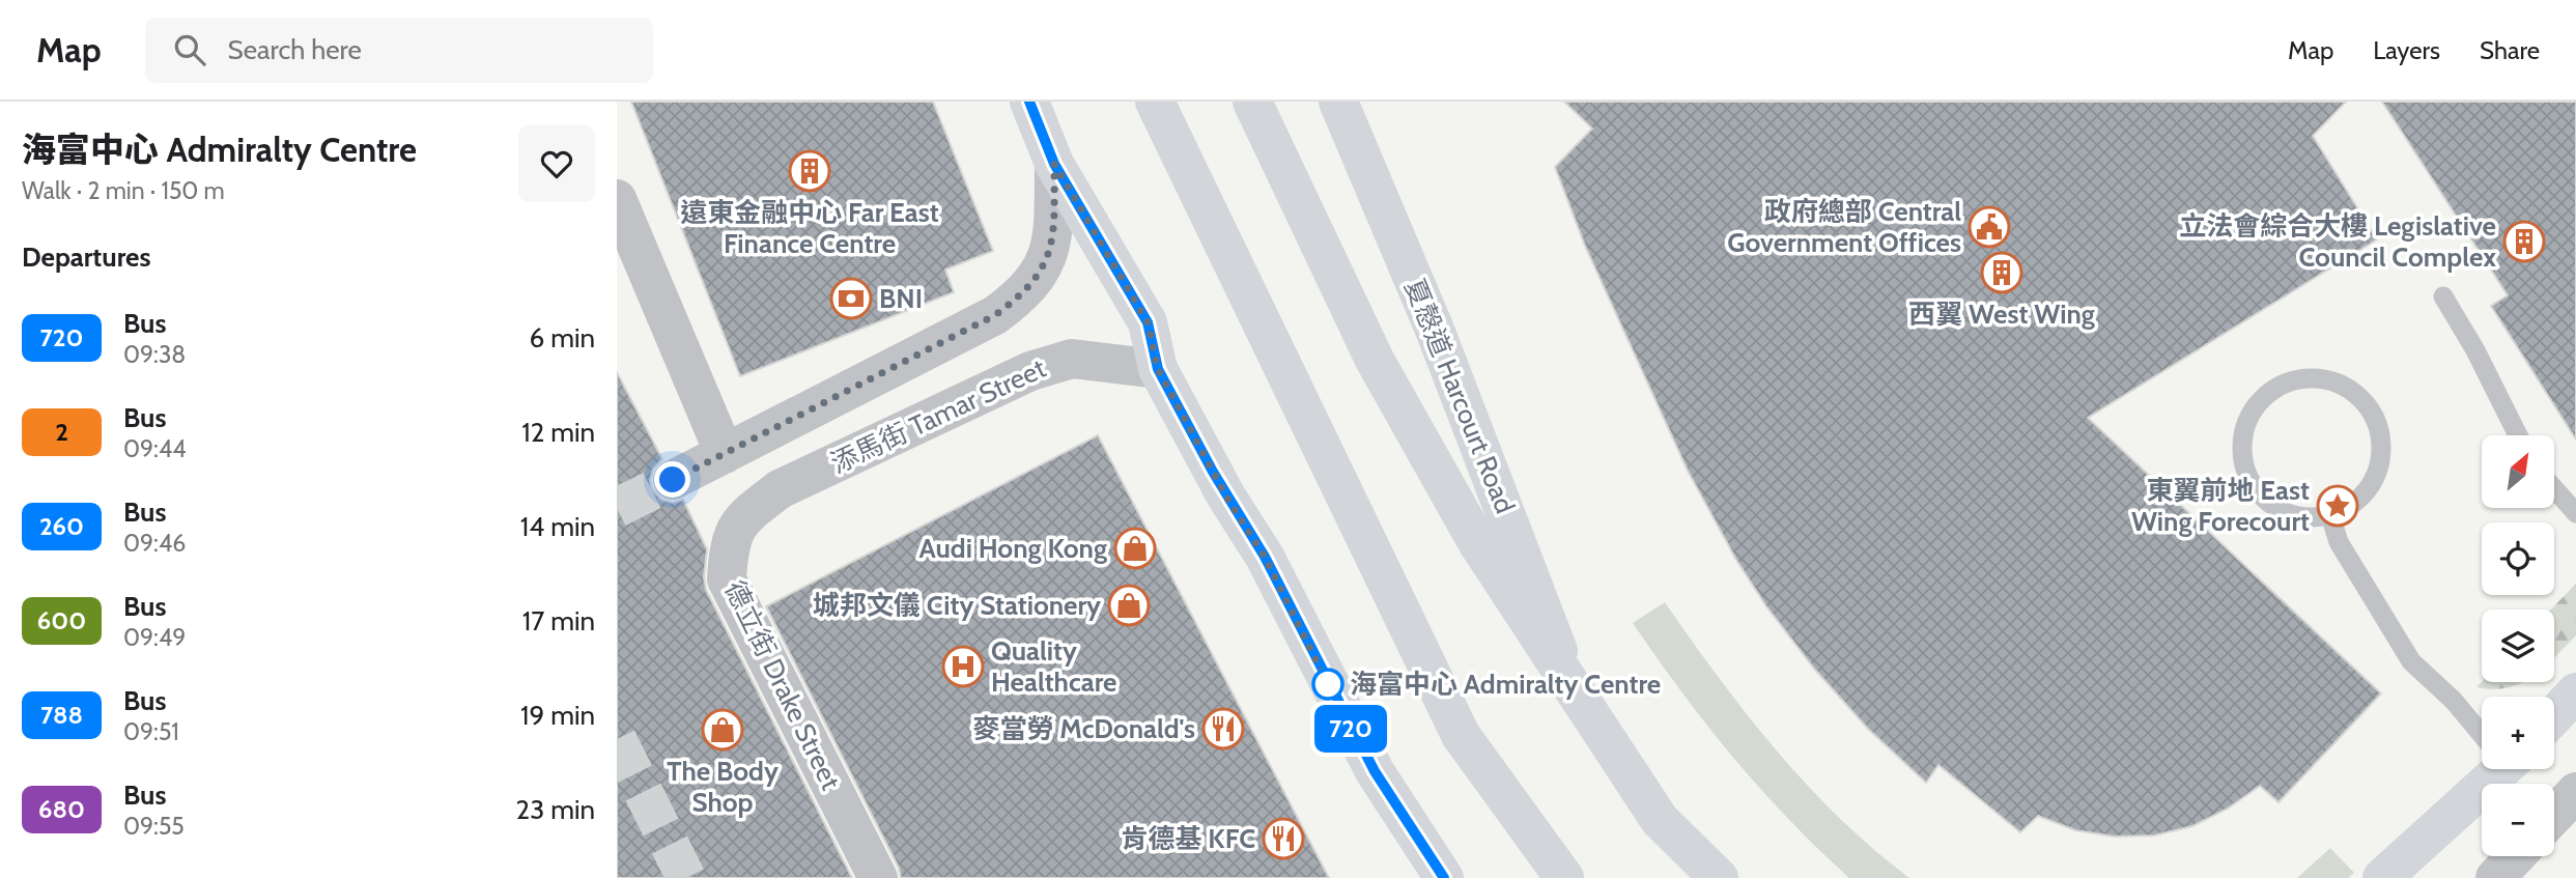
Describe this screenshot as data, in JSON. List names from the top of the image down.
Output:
{
  "streets": {
    "main road": ["夏慤道 Harcourt Road"],
    "street": ["添馬街 Tamar Street", "德立街 Drake Street"]
  },
  "crossings": [
    ["添馬街 Tamar Street", "德立街 Drake Street"]
  ],
  "places": {
    "building": ["遠東金融中心 Far East Finance Centre", "立法會綜合大樓 Legislative Council Complex", "西翼 West Wing"],
    "public building": ["政府總部 Central Government Offices"],
    "bank": ["BNI"],
    "place": ["東翼前地 East Wing Forecourt"],
    "shop": ["Audi Hong Kong", "城邦文儀 City Stationery", "The Body Shop"],
    "hospital": ["Quality Healthcare"],
    "other": ["海富中心 Admiralty Centre"],
    "restaurant": ["麥當勞 McDonald's", "肯德基 KFC"]
  },
  "lines": ["bus line 720"],
  "north": "top right",
  "page": {
    "header": "Map",
    "search": "Search here",
    "nav": ["Map", "Layers", "Share"],
    "heading": [
      ["海富中心 Admiralty Centre", "Walk · 2 min · 150 m"],
      "Departures"
    ],
    "on_map": "720",
    "list": [
      {
        "mark": "720",
        "name": "Bus",
        "note": "09:38",
        "value": "6 min"
      },
      {
        "mark": "2",
        "name": "Bus",
        "note": "09:44",
        "value": "12 min"
      },
      {
        "mark": "260",
        "name": "Bus",
        "note": "09:46",
        "value": "14 min"
      },
      {
        "mark": "600",
        "name": "Bus",
        "note": "09:49",
        "value": "17 min"
      },
      {
        "mark": "788",
        "name": "Bus",
        "note": "09:51",
        "value": "19 min"
      },
      {
        "mark": "680",
        "name": "Bus",
        "note": "09:55",
        "value": "23 min"
      }
    ],
    "map_buttons": ["+", "−"]
  }
}
